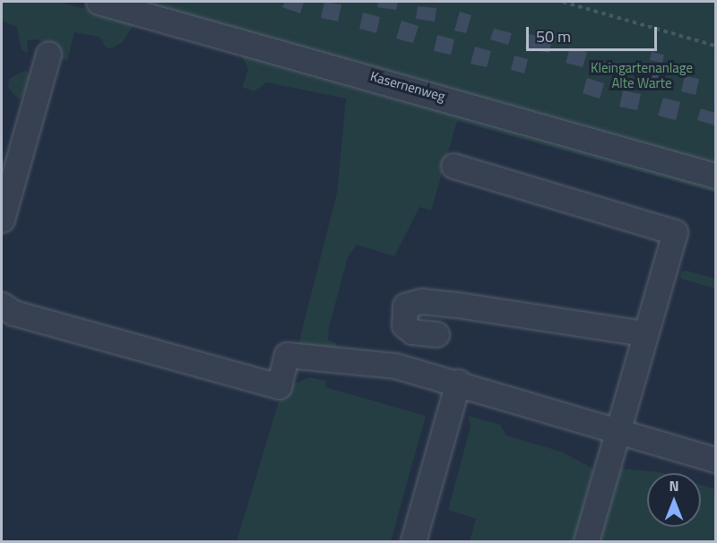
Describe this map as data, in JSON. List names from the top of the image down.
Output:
{
  "streets": {
    "lane": ["Kasernenweg"]
  },
  "parks": ["Kleingartenanlage Alte Warte"],
  "scale_bar": "50 m",
  "north": "top"
}
